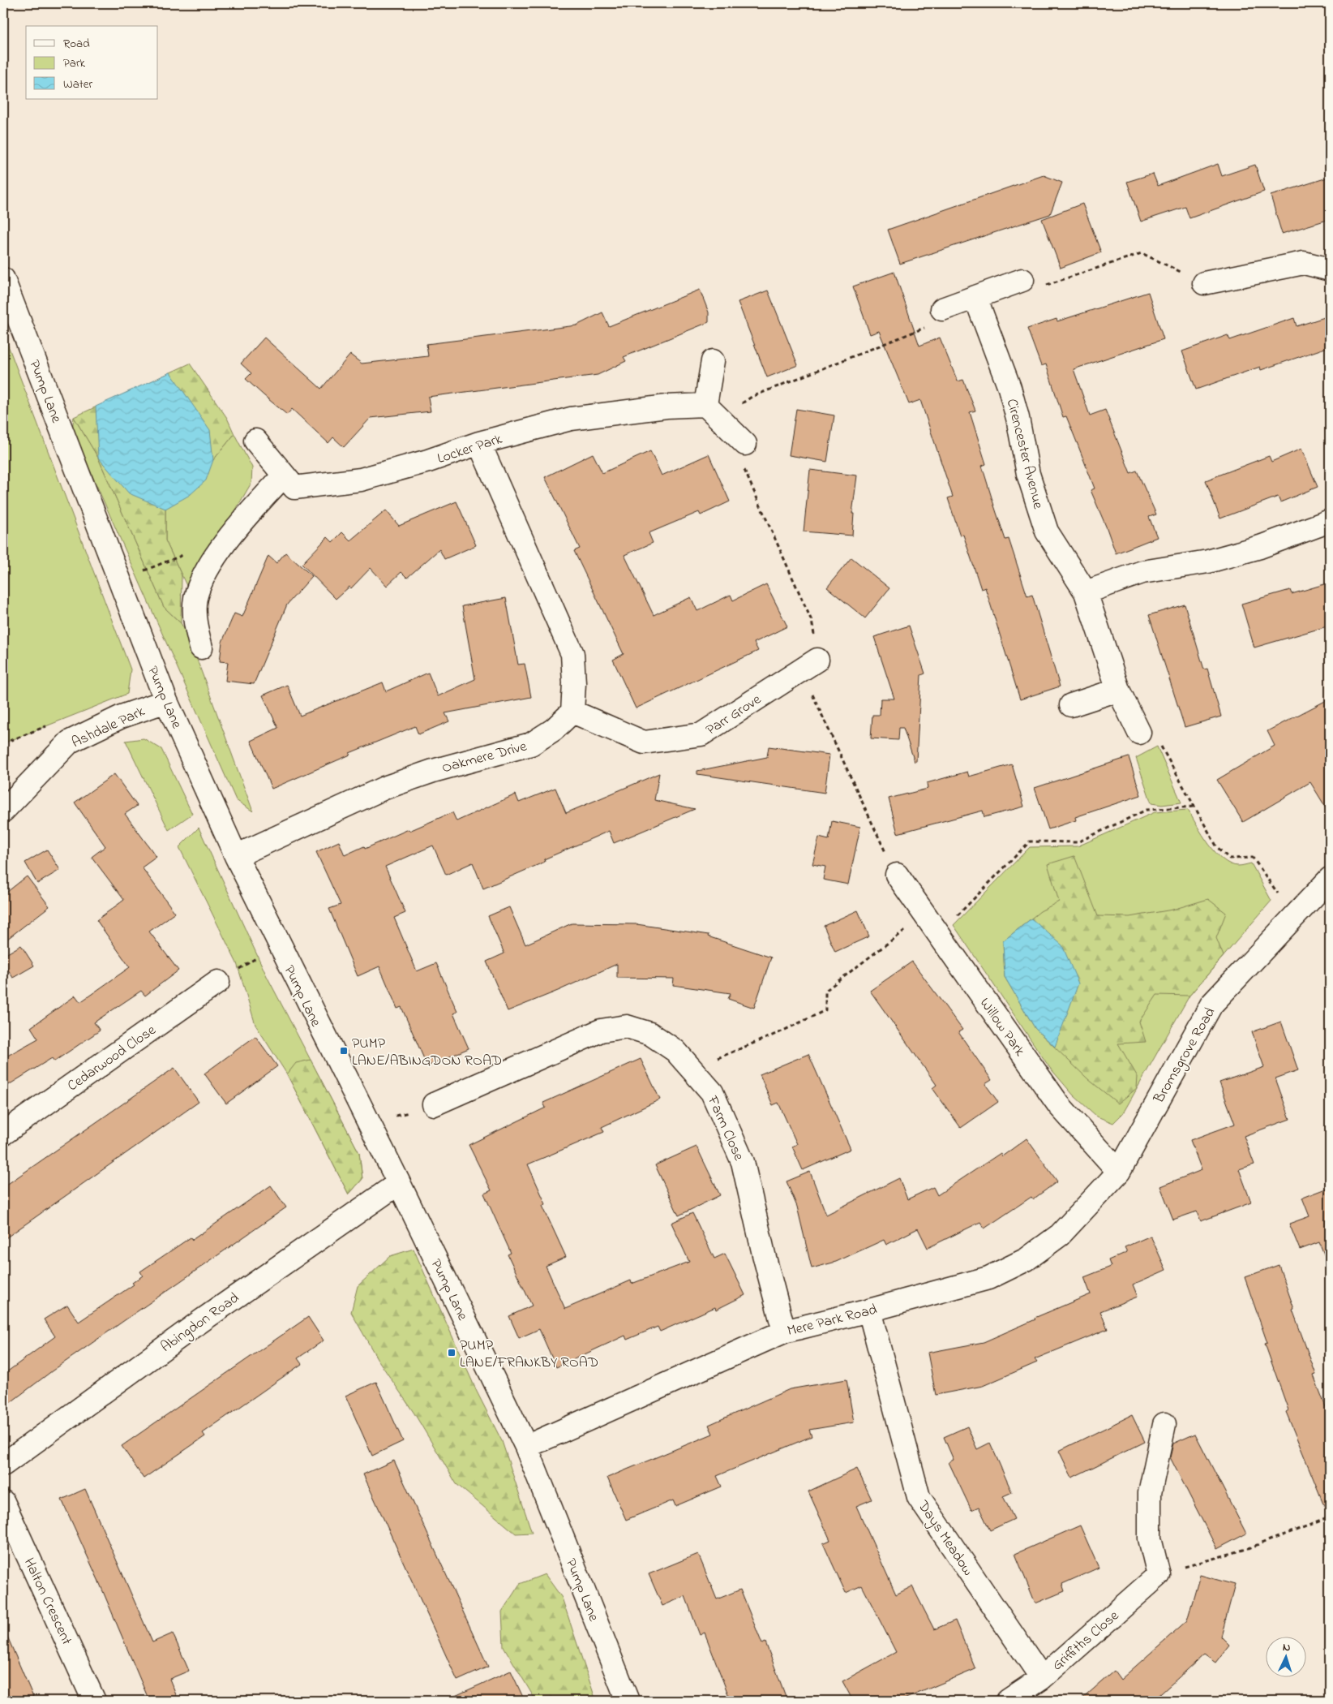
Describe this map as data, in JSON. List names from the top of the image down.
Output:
{
  "streets": {
    "street": [
      "Pump Lane",
      "Locker Park",
      "Cirencester Avenue",
      "Parr Grove",
      "Ashdale Park",
      "Oakmere Drive",
      "Willow Park",
      "Bromsgrove Road",
      "Cedarwood Close",
      "Farm Close",
      "Mere Park Road",
      "Abingdon Road",
      "Days Meadow",
      "Halton Crescent",
      "Griffiths Close"
    ]
  },
  "crossings": [
    ["Pump Lane", "Ashdale Park"],
    ["Pump Lane", "Oakmere Drive"],
    ["Pump Lane", "Mere Park Road"],
    ["Pump Lane", "Abingdon Road"],
    ["Parr Grove", "Oakmere Drive"],
    ["Willow Park", "Bromsgrove Road"],
    ["Willow Park", "Mere Park Road"],
    ["Bromsgrove Road", "Mere Park Road"],
    ["Farm Close", "Mere Park Road"],
    ["Mere Park Road", "Days Meadow"],
    ["Days Meadow", "Griffiths Close"]
  ],
  "places": {
    "transit": ["PUMP LANE/ABINGDON ROAD", "PUMP LANE/FRANKBY ROAD"]
  },
  "legend": ["Road", "Park", "Water"],
  "north": "top"
}
